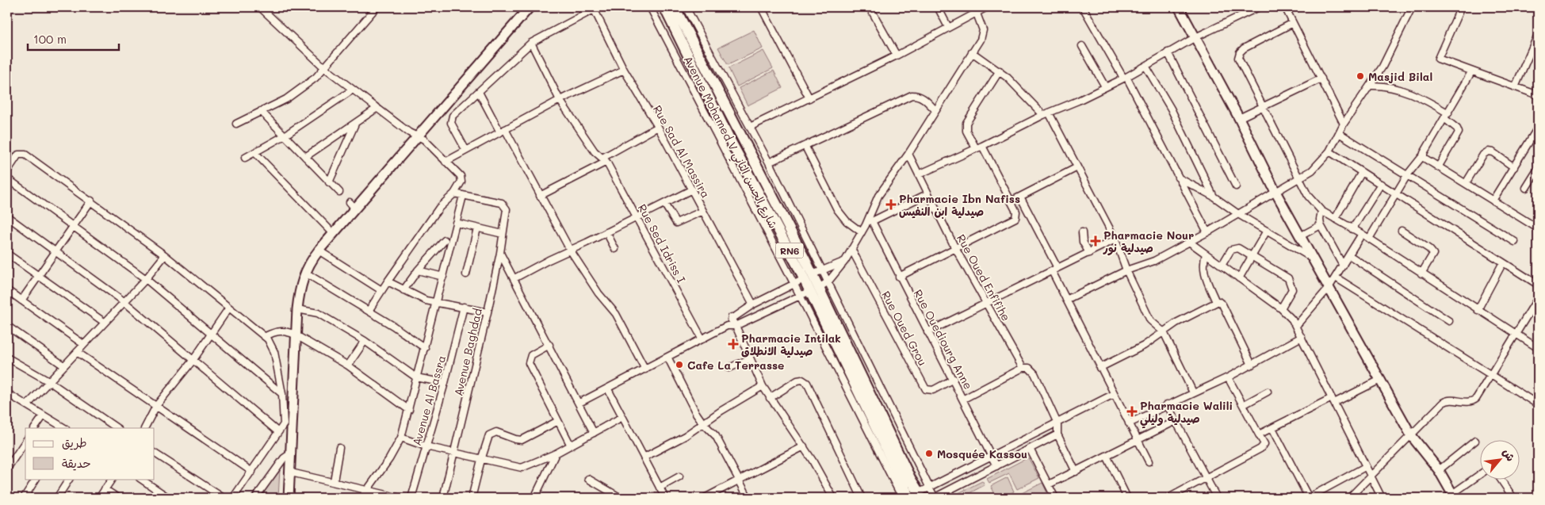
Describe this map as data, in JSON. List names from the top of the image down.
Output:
{
  "streets": {
    "main road": ["RN6"],
    "street": [
      "Avenue Mohamed V شارع الحسن الثاني",
      "Rue Sad Al Massira",
      "Rue Sed Idriss I",
      "Rue Oued Enfifihe",
      "Rue Oued Grou",
      "Rue Ouediourg Anne",
      "Avenue Baghdad",
      "Avenue Al Bassra"
    ]
  },
  "crossings": [
    ["Avenue Mohamed V شارع الحسن الثاني", "RN6"],
    ["Rue Oued Grou", "Rue Ouediourg Anne"]
  ],
  "places": {
    "other": ["Masjid Bilal", "Cafe La Terrasse", "Mosquée Kassou"],
    "health": [
      "Pharmacie Ibn Nafiss صيدلية ابن النفيس",
      "Pharmacie Nour صيدلية نور",
      "Pharmacie Intilak صيدلية الانطلاق",
      "Pharmacie Walili صيدلية وليلي"
    ]
  },
  "legend": ["طريق", "حديقة"],
  "scale_bar": "100 m",
  "north": "top right"
}
